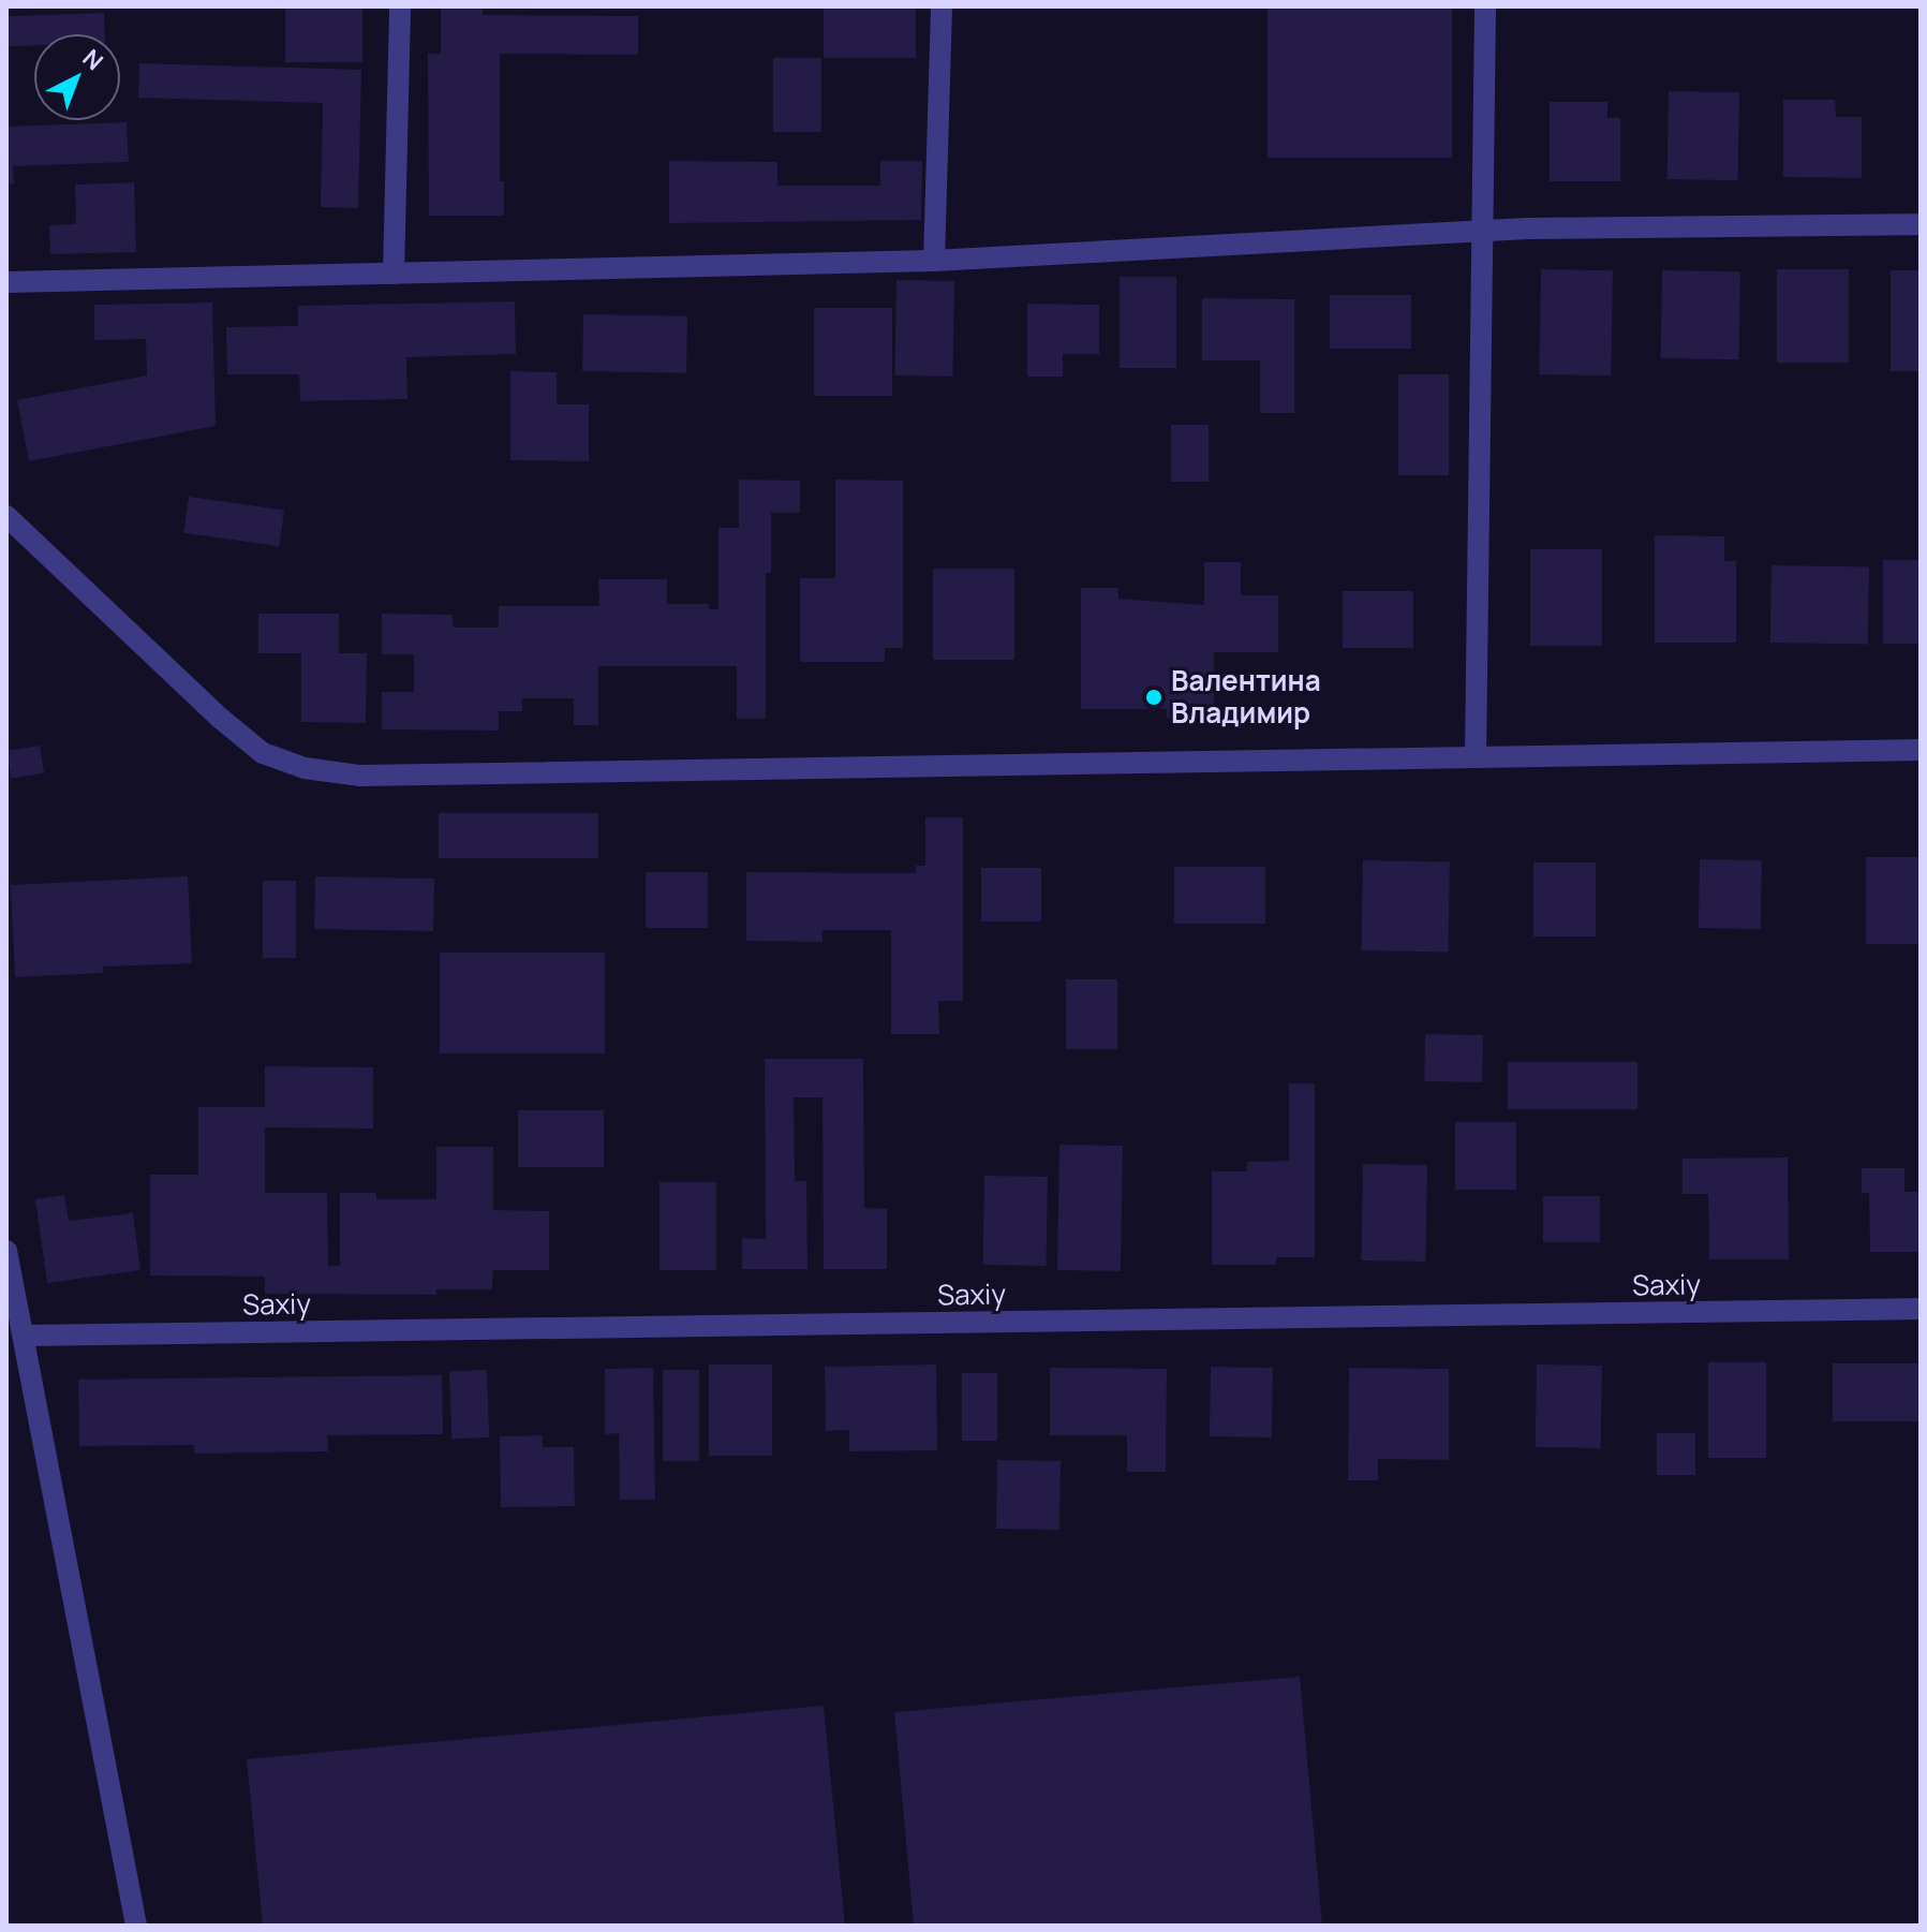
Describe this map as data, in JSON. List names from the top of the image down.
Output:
{
  "streets": {
    "street": ["Saxiy"]
  },
  "places": ["Валентина Владимир"],
  "north": "top right"
}
